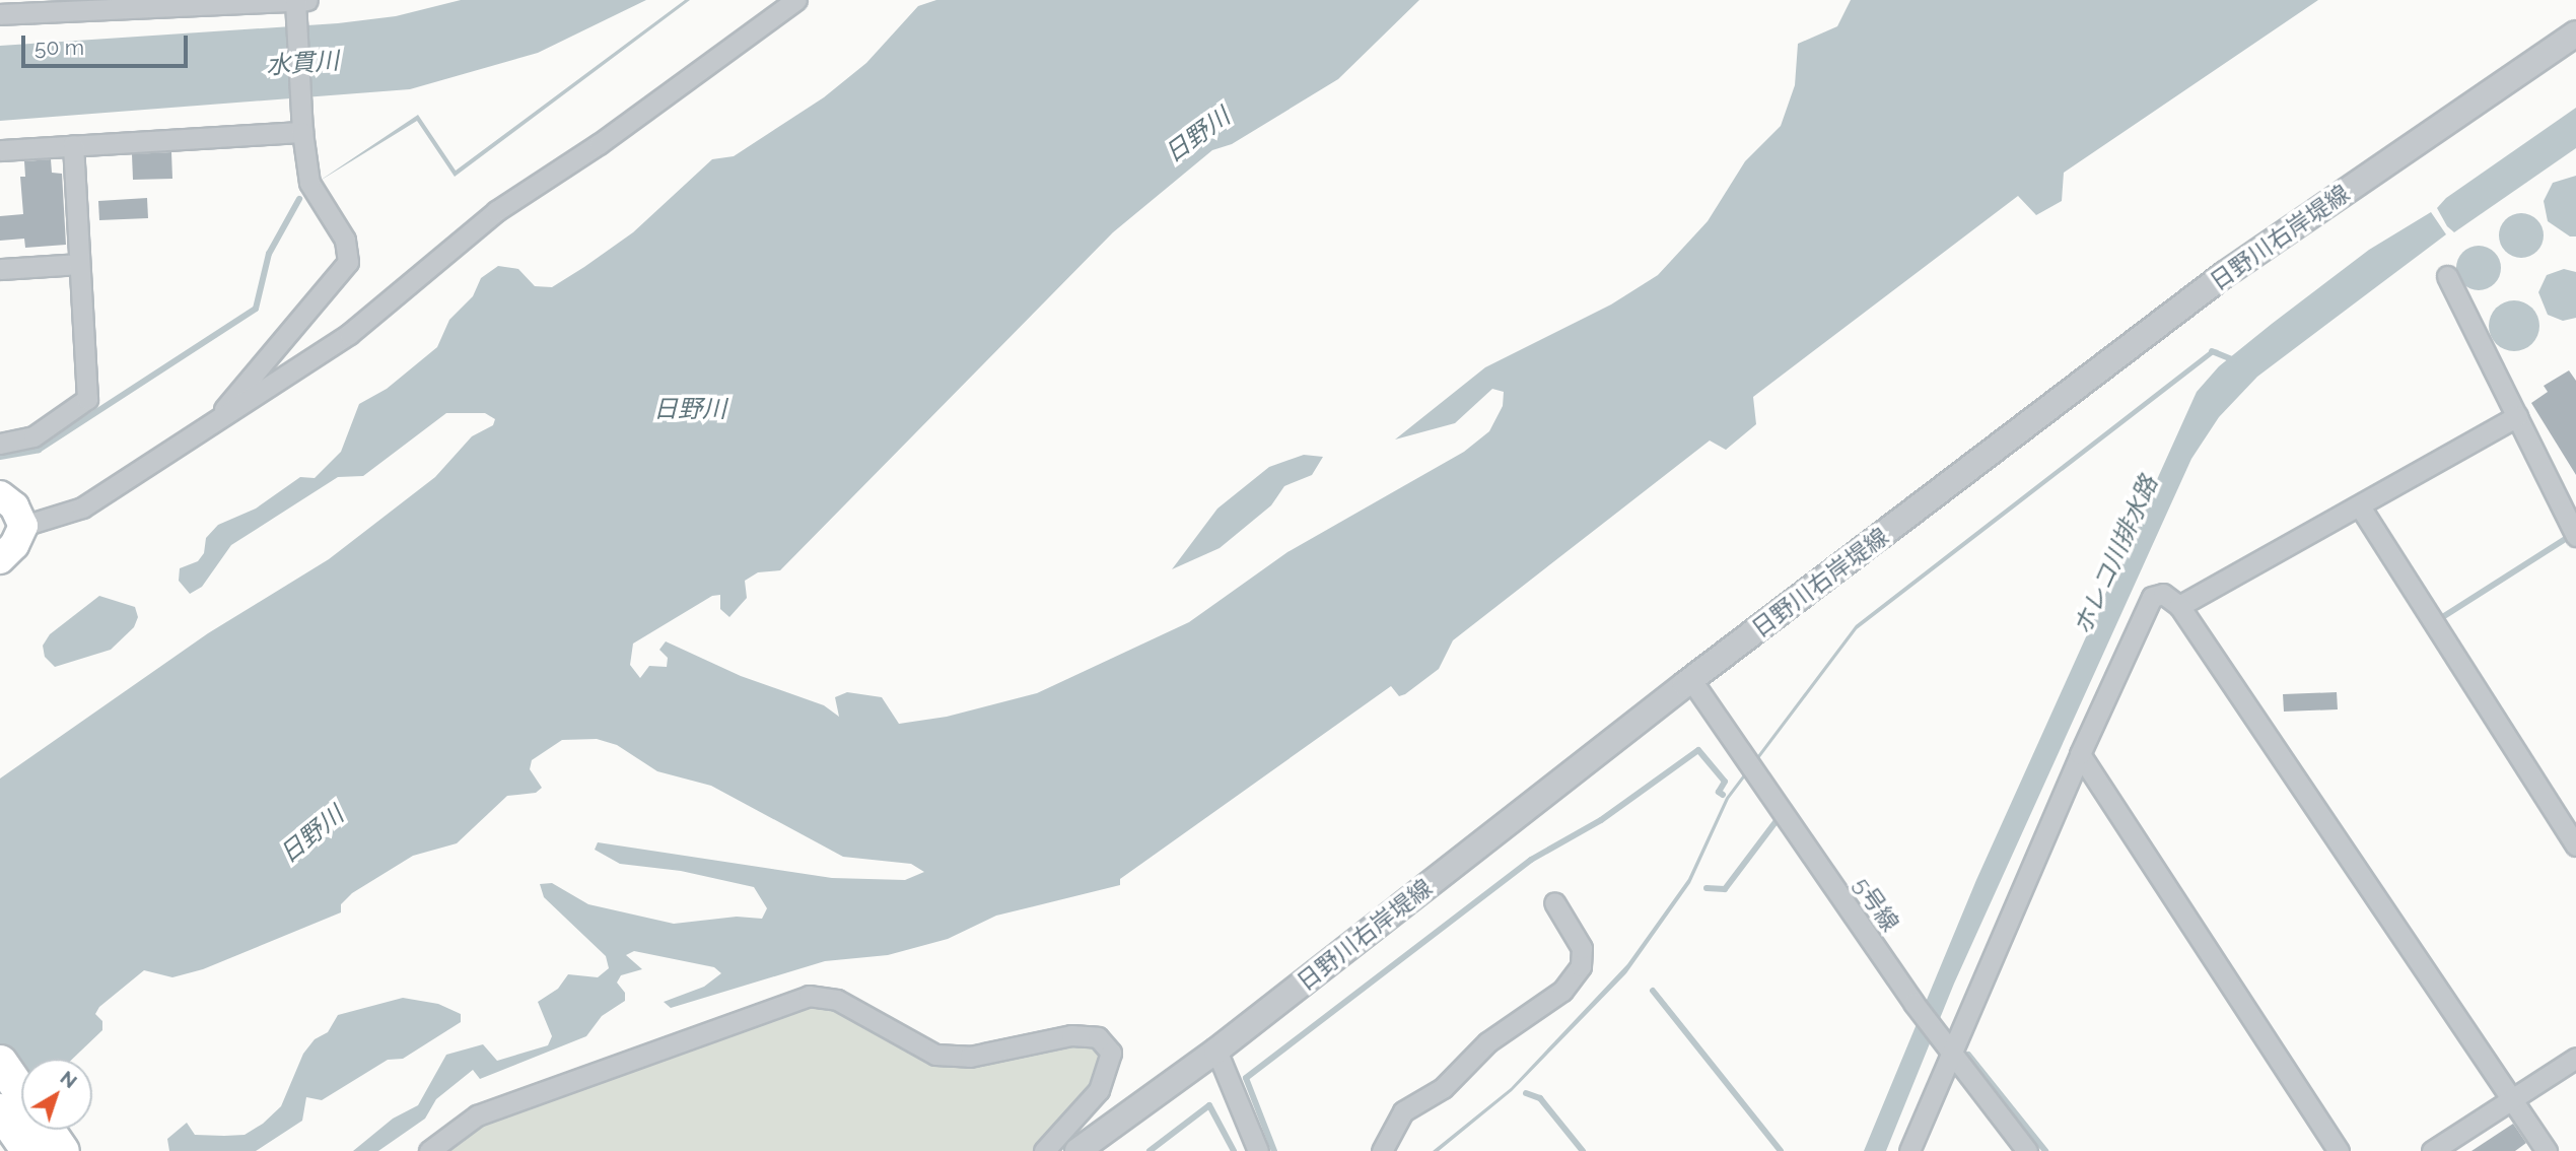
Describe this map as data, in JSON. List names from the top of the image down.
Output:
{
  "streets": {
    "street": ["日野川右岸堤線", "5号線"]
  },
  "crossings": [
    ["日野川右岸堤線", "5号線"]
  ],
  "water": ["水貫川", "日野川", "ホレコ川排水路"],
  "scale_bar": "50 m",
  "north": "top right"
}
